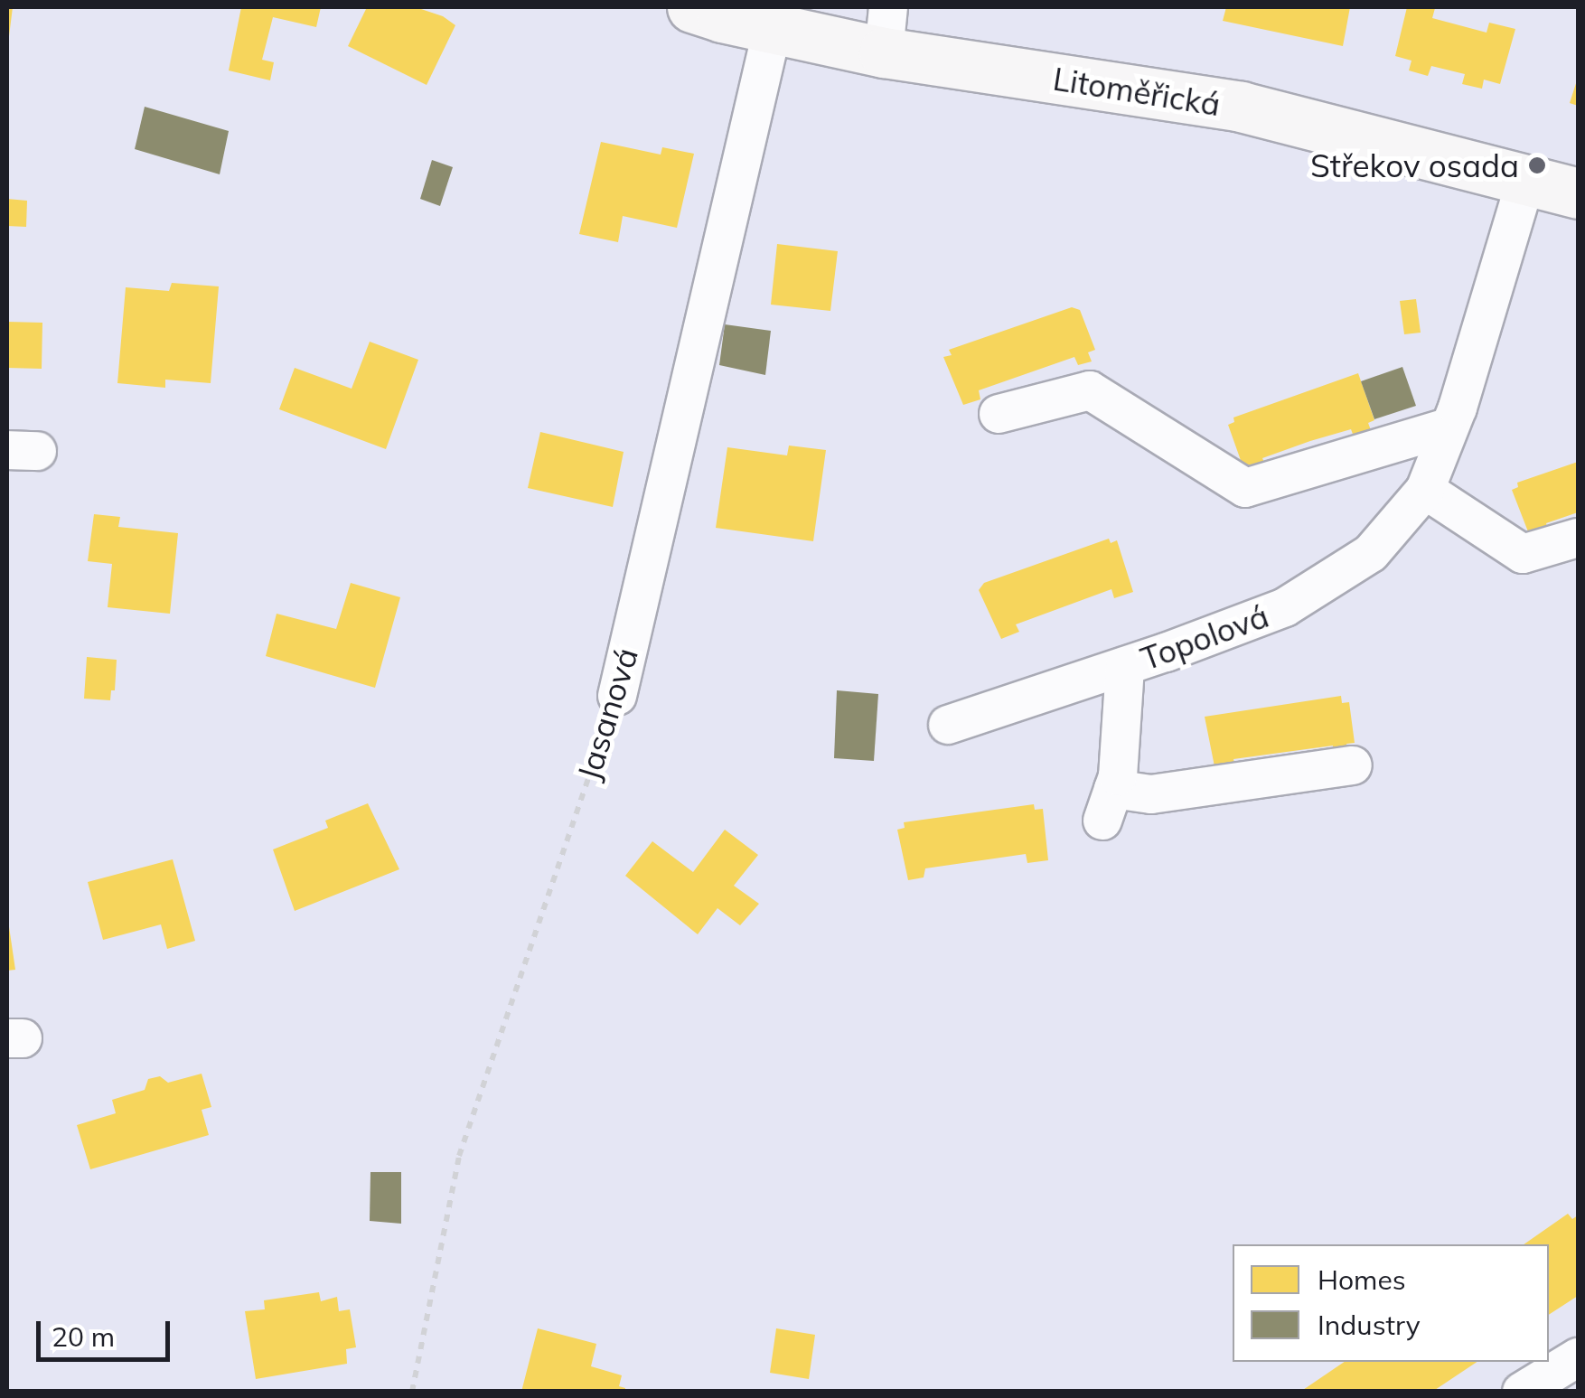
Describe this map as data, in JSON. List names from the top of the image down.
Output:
{
  "streets": {
    "main road": ["Litoměřická"],
    "street": ["Topolová", "Jasanová"]
  },
  "crossings": [
    ["Litoměřická", "Topolová"],
    ["Litoměřická", "Jasanová"]
  ],
  "places": ["Střekov osada"],
  "legend": ["Homes", "Industry"],
  "scale_bar": "20 m"
}
